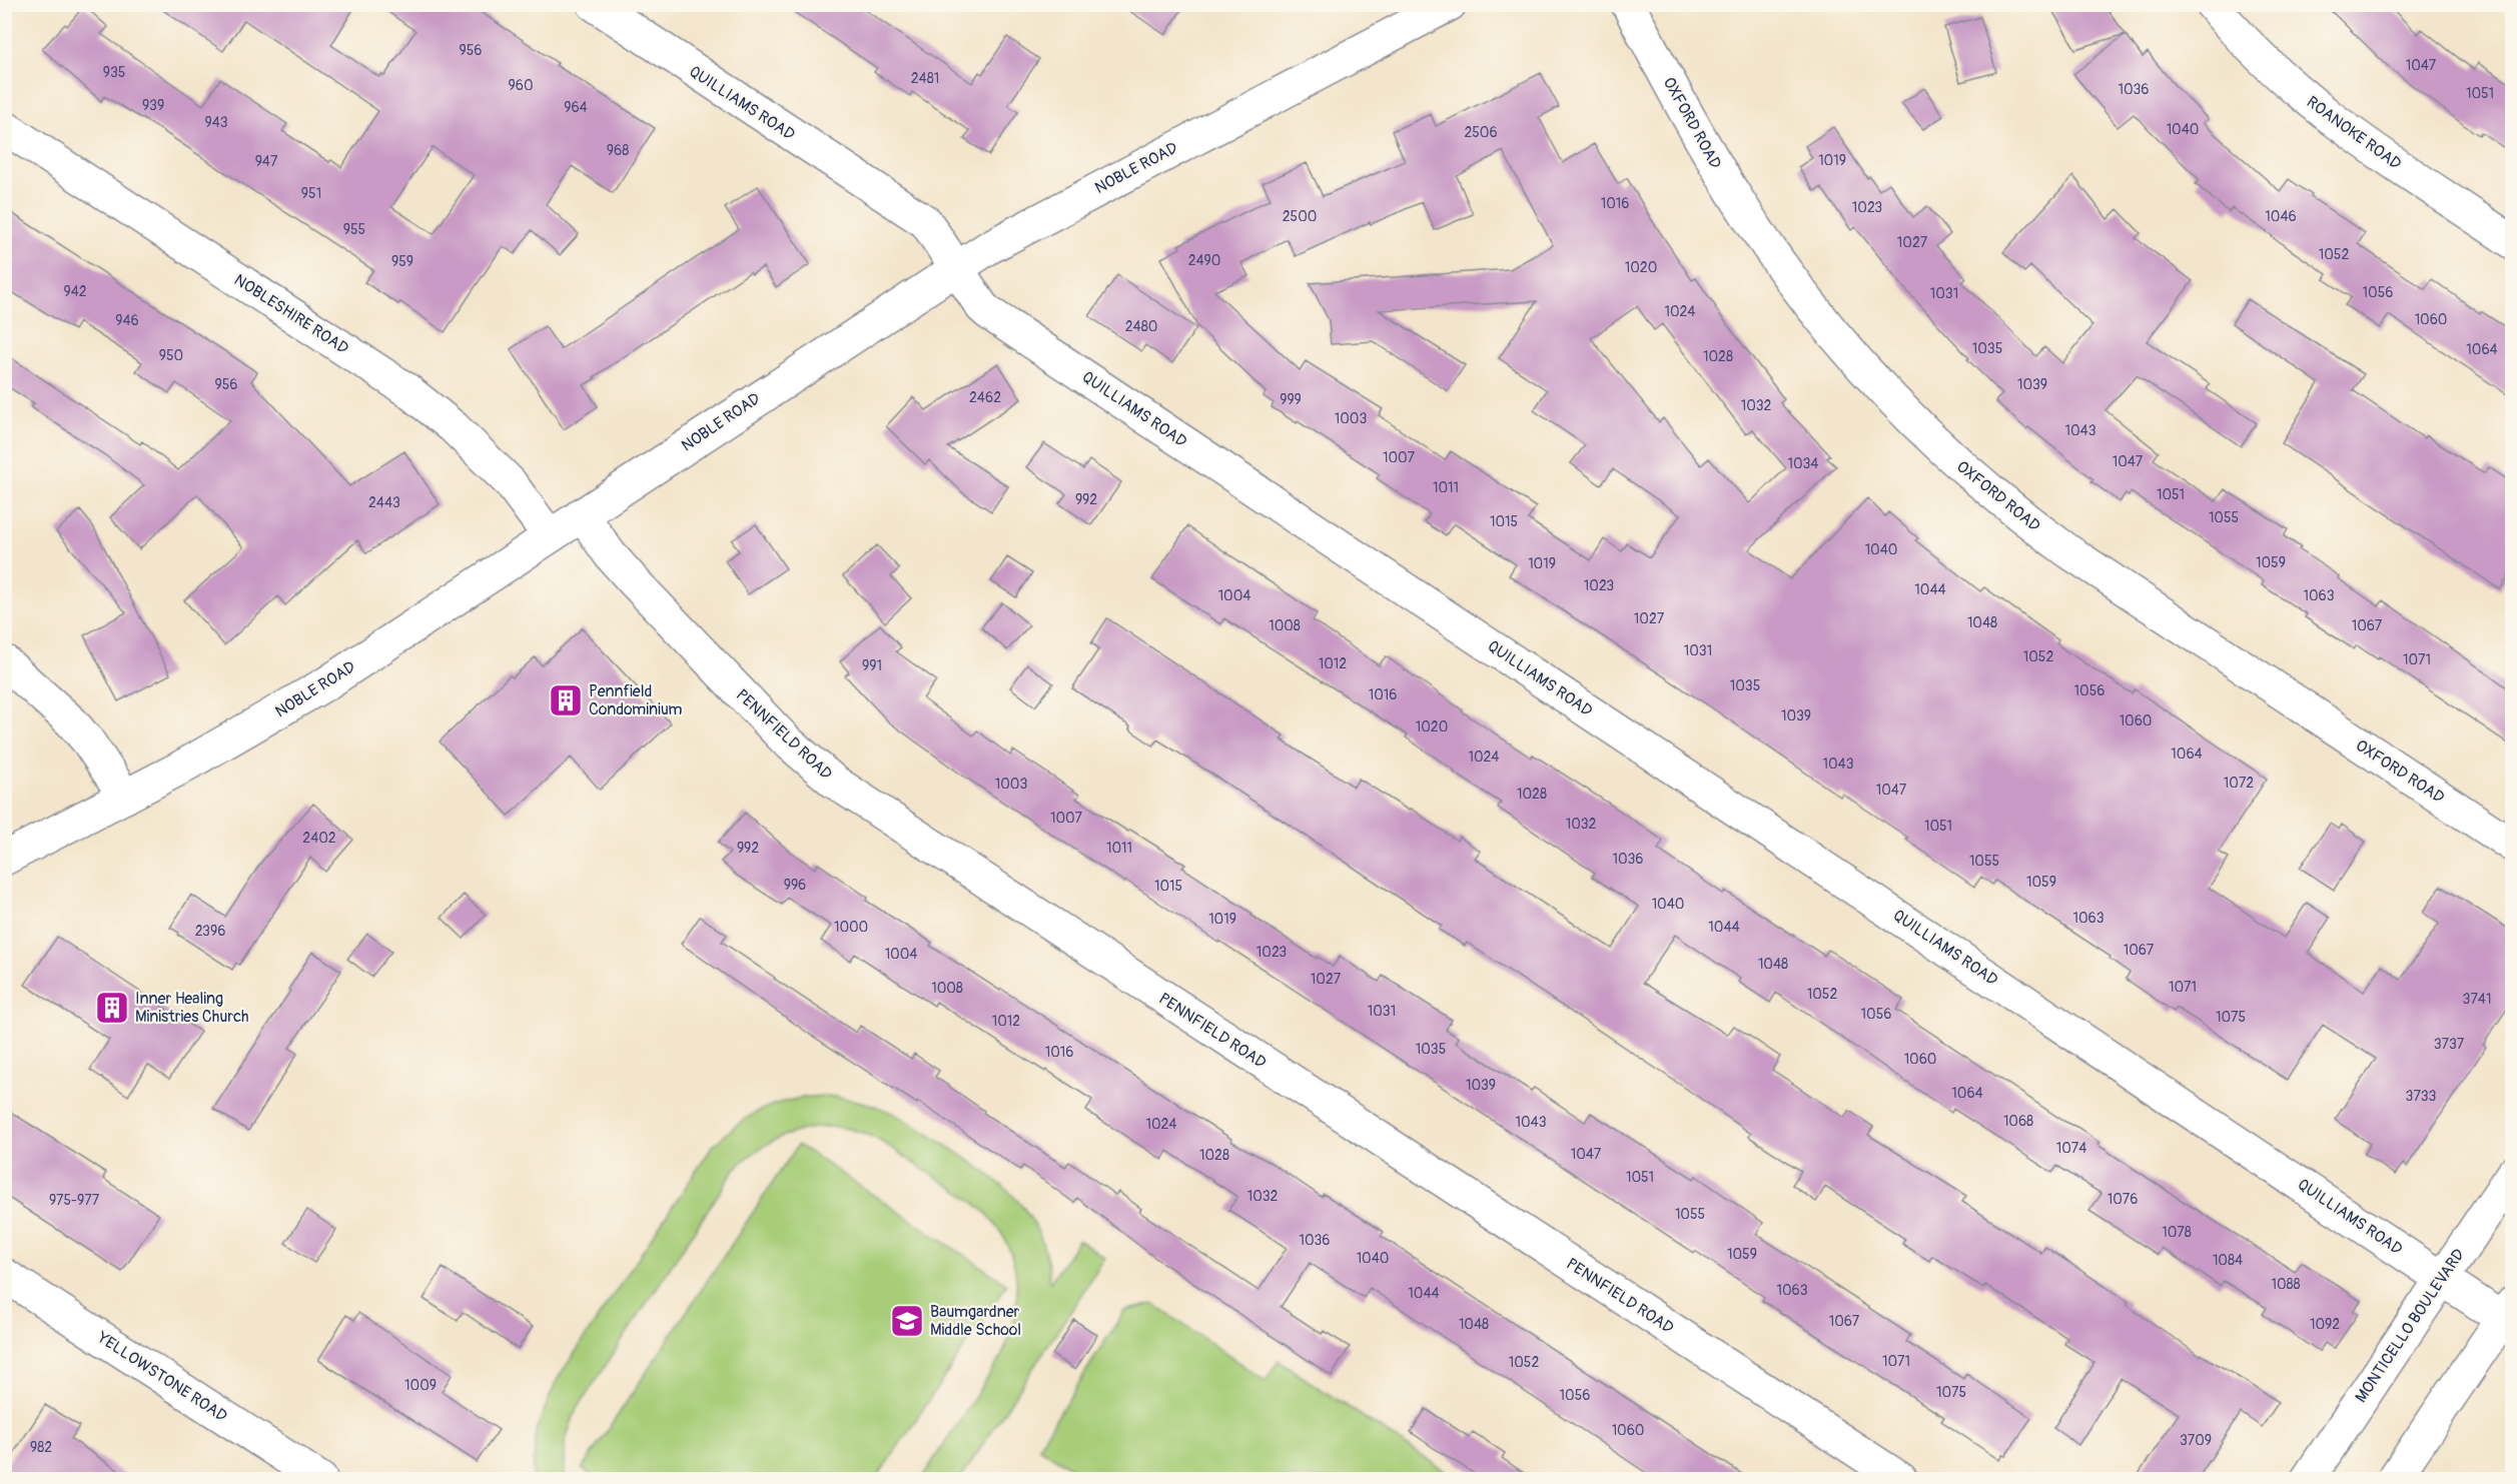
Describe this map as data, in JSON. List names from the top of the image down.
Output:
{
  "streets": {
    "street": [
      "QUILLIAMS ROAD",
      "OXFORD ROAD",
      "ROANOKE ROAD",
      "NOBLE ROAD",
      "NOBLESHIRE ROAD",
      "PENNFIELD ROAD",
      "MONTICELLO BOULEVARD",
      "YELLOWSTONE ROAD"
    ]
  },
  "crossings": [
    ["QUILLIAMS ROAD", "NOBLE ROAD"],
    ["QUILLIAMS ROAD", "MONTICELLO BOULEVARD"],
    ["NOBLE ROAD", "NOBLESHIRE ROAD"],
    ["NOBLE ROAD", "PENNFIELD ROAD"]
  ],
  "places": {
    "building": ["Pennfield Condominium", "Inner Healing Ministries Church"],
    "school or university": ["Baumgardner Middle School"]
  },
  "house_numbers": [
    "956",
    "1047",
    "935",
    "2481",
    "960",
    "1036",
    "1051",
    "939",
    "964",
    "943",
    "1040",
    "2506",
    "968",
    "1019",
    "947",
    "951",
    "1016",
    "1023",
    "2500",
    "1046",
    "955",
    "1027",
    "1052",
    "2490",
    "959",
    "1020",
    "942",
    "1056",
    "1031",
    "1024",
    "1060",
    "946",
    "2480",
    "1035",
    "1064",
    "950",
    "1028",
    "956",
    "1039",
    "2462",
    "999",
    "1032",
    "1003",
    "1043",
    "1007",
    "1047",
    "1034",
    "1011",
    "1051",
    "992",
    "2443",
    "1055",
    "1015",
    "1040",
    "1059",
    "1019",
    "1023",
    "1044",
    "1004",
    "1063",
    "1027",
    "1048",
    "1008",
    "1067",
    "1031",
    "1052",
    "1071",
    "1012",
    "991",
    "1035",
    "1056",
    "1016",
    "1039",
    "1060",
    "1020",
    "1064",
    "1024",
    "1043",
    "1072",
    "1003",
    "1047",
    "1028",
    "1007",
    "1032",
    "1051",
    "2402",
    "992",
    "1011",
    "1036",
    "1055",
    "1059",
    "996",
    "1015",
    "1040",
    "1063",
    "1019",
    "1000",
    "1044",
    "2396",
    "1067",
    "1023",
    "1004",
    "1048",
    "1027",
    "1071",
    "1008",
    "1052",
    "3741",
    "1031",
    "1056",
    "1075",
    "1012",
    "3737",
    "1035",
    "1016",
    "1060",
    "1039",
    "1064",
    "3733",
    "1068",
    "1043",
    "1024",
    "1074",
    "1047",
    "1028",
    "1051",
    "1032",
    "1076",
    "975-977",
    "1055",
    "1078",
    "1036",
    "1059",
    "1040",
    "1084",
    "1088",
    "1063",
    "1044",
    "1067",
    "1048",
    "1092",
    "1071",
    "1052",
    "1009",
    "1075",
    "1056",
    "1060",
    "3709",
    "982"
  ]
}
